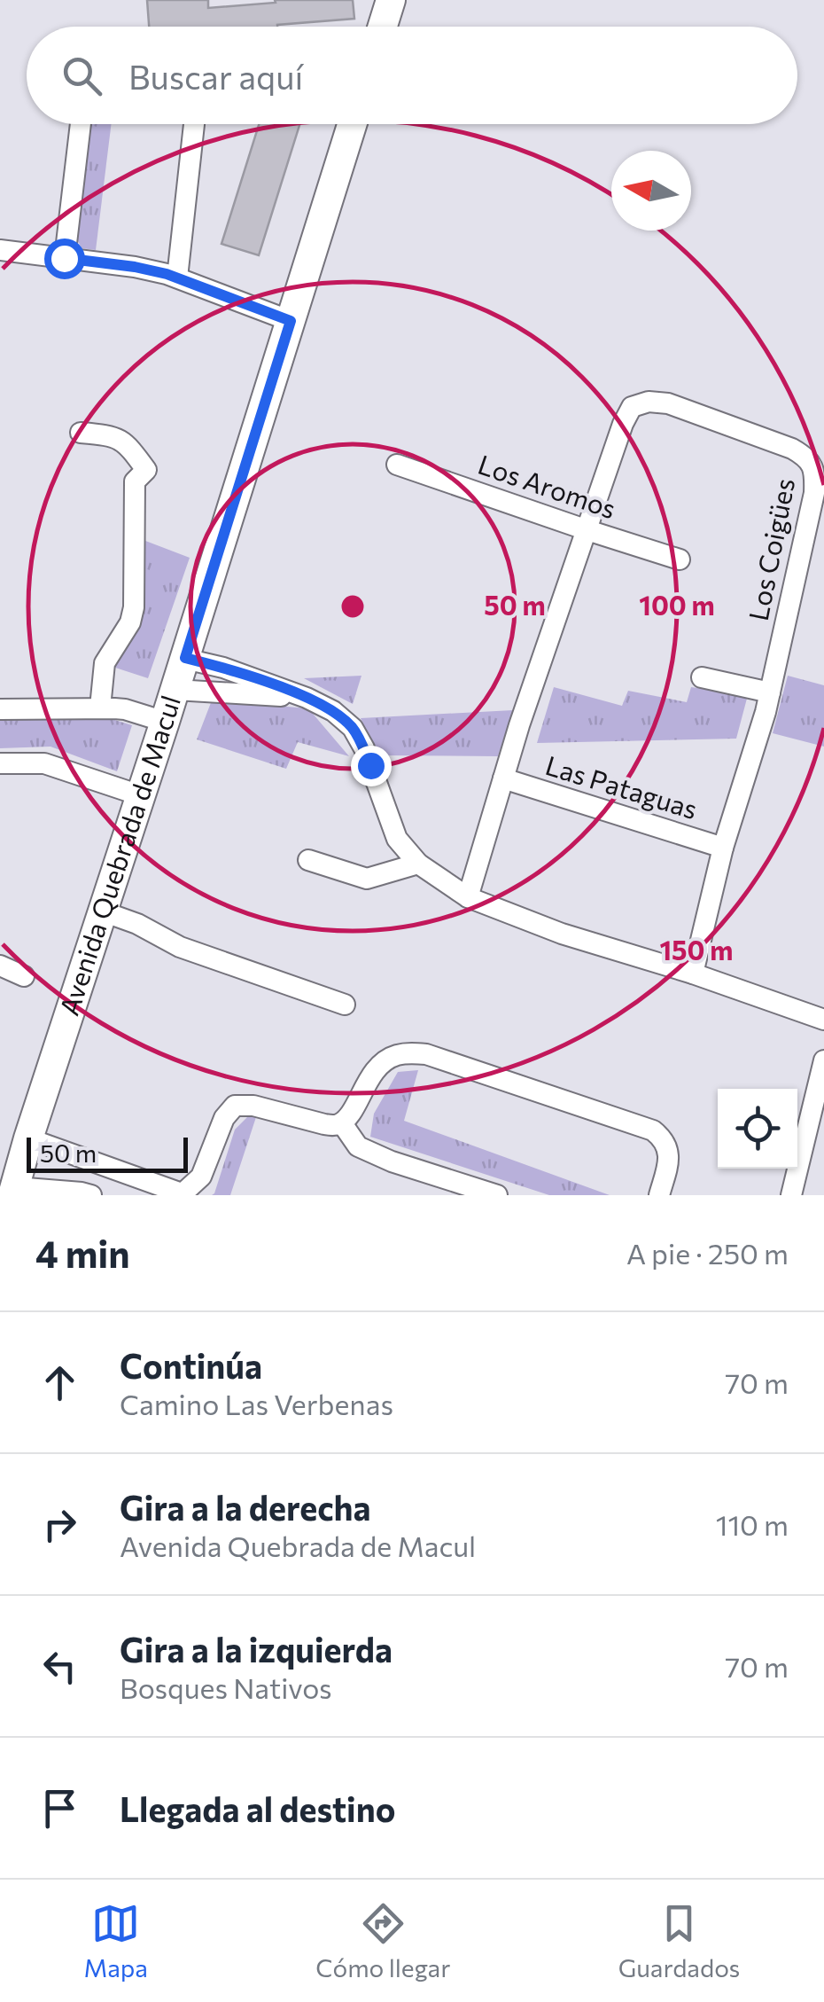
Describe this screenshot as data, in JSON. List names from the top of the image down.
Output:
{
  "streets": {
    "street": [
      "Los Aromos",
      "Los Coigües",
      "Las Pataguas",
      "Avenida Quebrada de Macul"
    ]
  },
  "crossings": [
    ["Los Aromos", "Los Coigües"],
    ["Los Coigües", "Las Pataguas"]
  ],
  "scale_bar": "50 m",
  "north": "left",
  "page": {
    "search": "Buscar aquí",
    "scale": "50 m",
    "heading": ["4 min", "A pie · 250 m"],
    "list": [
      ["Continúa", "Camino Las Verbenas", "70 m"],
      ["Gira a la derecha", "Avenida Quebrada de Macul", "110 m"],
      ["Gira a la izquierda", "Bosques Nativos", "70 m"],
      "Llegada al destino"
    ],
    "nav": ["Mapa", "Cómo llegar", "Guardados"]
  },
  "rings": ["50 m", "100 m", "150 m"]
}
